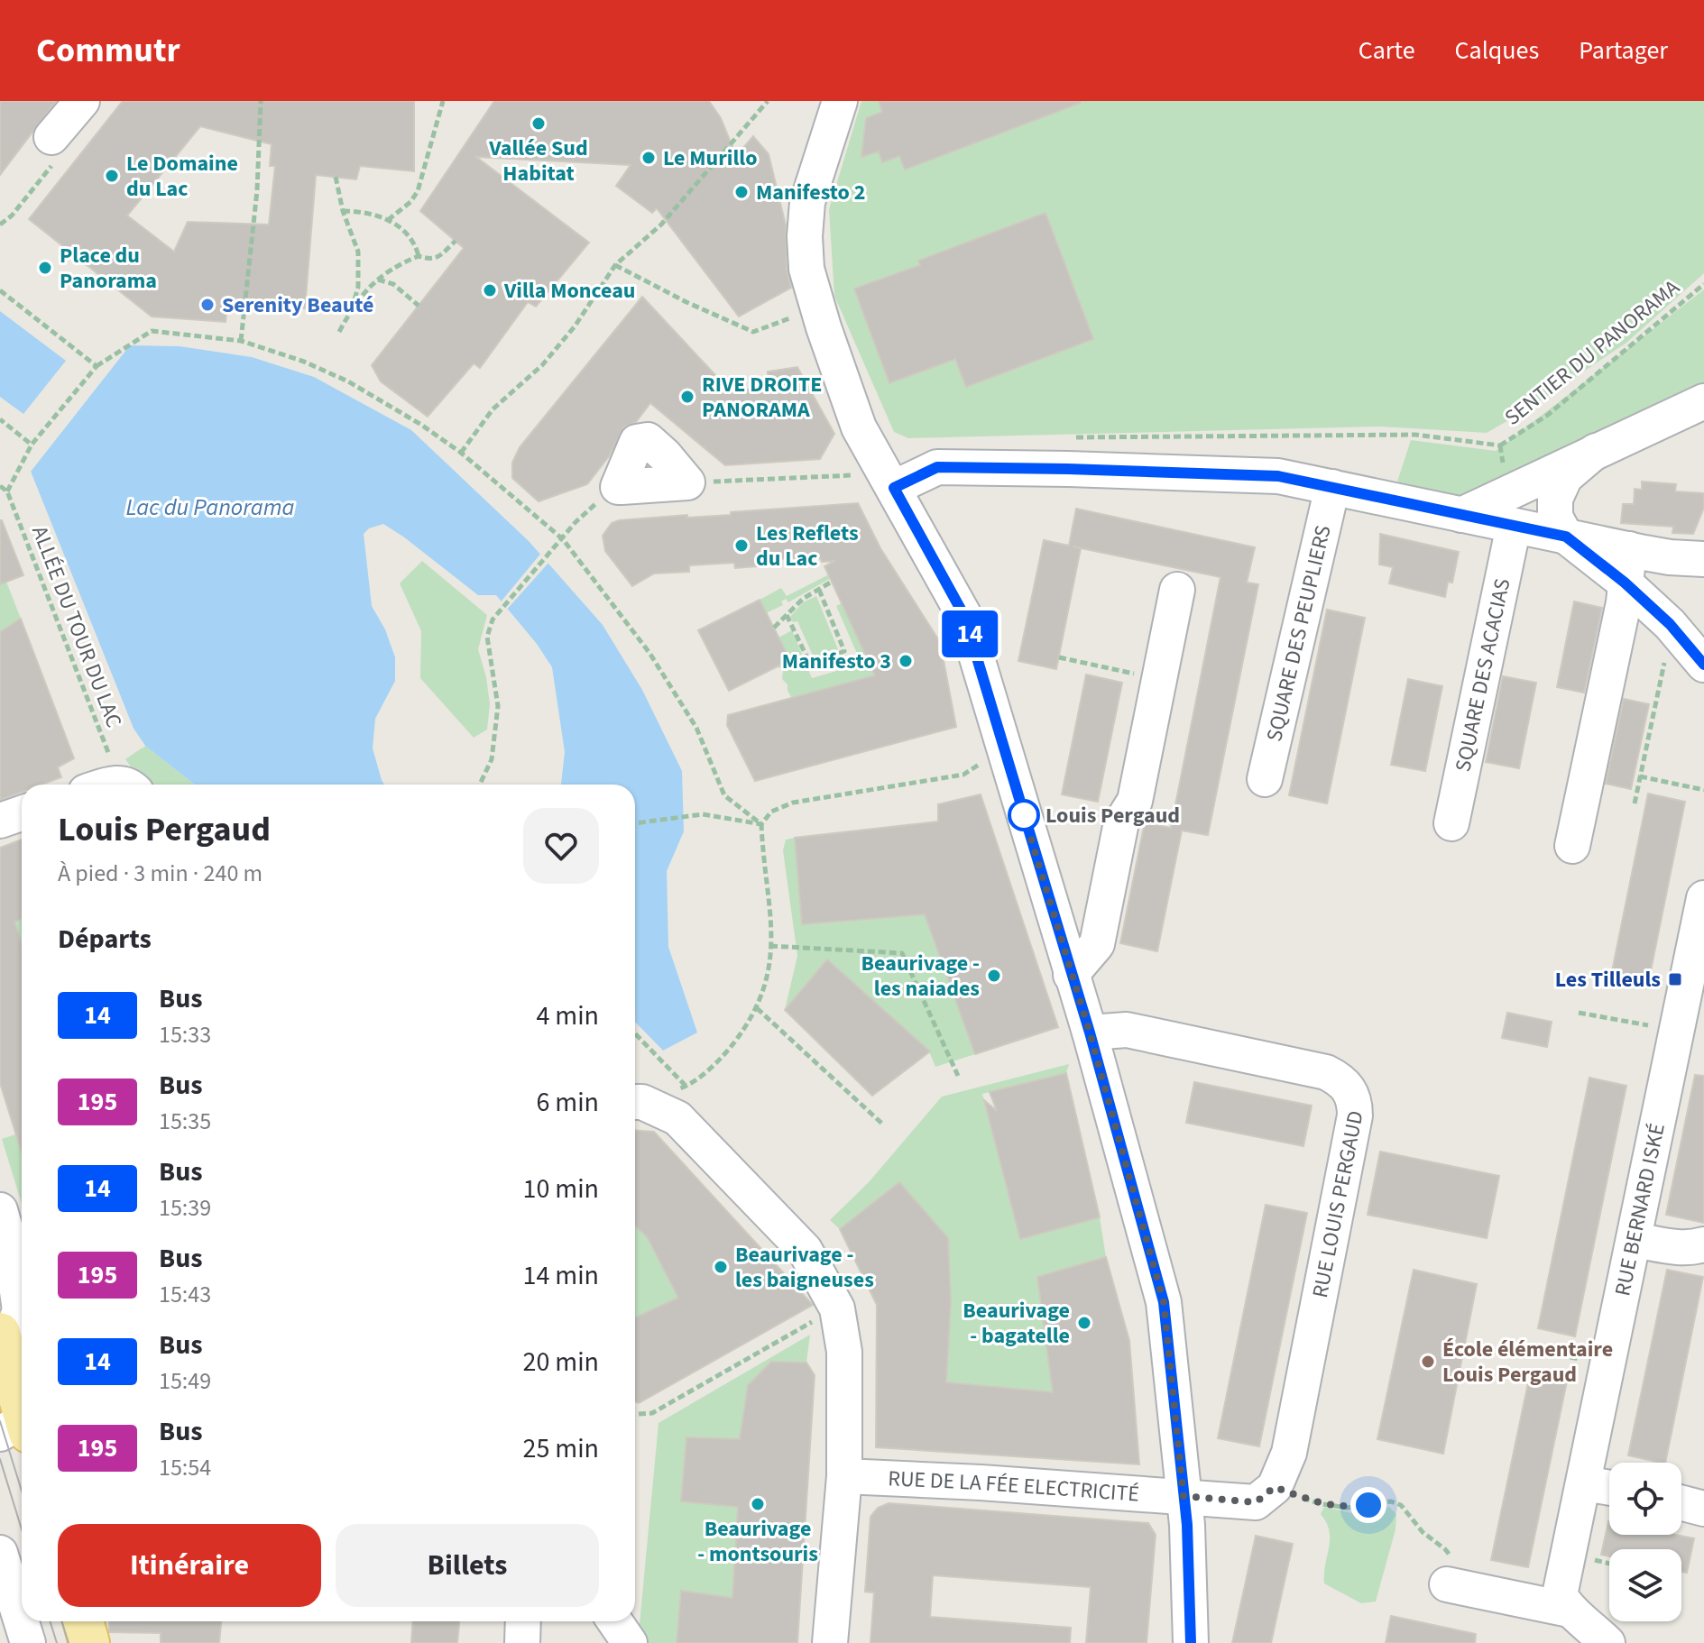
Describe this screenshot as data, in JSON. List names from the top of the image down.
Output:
{
  "streets": {
    "street": [
      "SQUARE DES PEUPLIERS",
      "SQUARE DES ACACIAS",
      "RUE LOUIS PERGAUD",
      "RUE BERNARD ISKÉ",
      "RUE DE LA FÉE ELECTRICITÉ"
    ],
    "path": ["SENTIER DU PANORAMA", "ALLÉE DU TOUR DU LAC"]
  },
  "water": ["Lac du Panorama"],
  "places": {
    "other": [
      "Vallée Sud Habitat",
      "Le Murillo",
      "Le Domaine du Lac",
      "Manifesto 2",
      "Place du Panorama",
      "Villa Monceau",
      "Serenity Beauté",
      "RIVE DROITE PANORAMA",
      "Les Reflets du Lac",
      "Manifesto 3",
      "Louis Pergaud",
      "Beaurivage - les naiades",
      "Beaurivage - les baigneuses",
      "Beaurivage - bagatelle",
      "École élémentaire Louis Pergaud",
      "Beaurivage - montsouris"
    ],
    "transit": ["Les Tilleuls"]
  },
  "lines": ["bus line 14"],
  "page": {
    "header": "Commutr",
    "nav": ["Carte", "Calques", "Partager"],
    "on_map": "14",
    "heading": [
      ["Louis Pergaud", "À pied · 3 min · 240 m"],
      "Départs"
    ],
    "list": [
      {
        "mark": "14",
        "name": "Bus",
        "note": "15:33",
        "value": "4 min"
      },
      {
        "mark": "195",
        "name": "Bus",
        "note": "15:35",
        "value": "6 min"
      },
      {
        "mark": "14",
        "name": "Bus",
        "note": "15:39",
        "value": "10 min"
      },
      {
        "mark": "195",
        "name": "Bus",
        "note": "15:43",
        "value": "14 min"
      },
      {
        "mark": "14",
        "name": "Bus",
        "note": "15:49",
        "value": "20 min"
      },
      {
        "mark": "195",
        "name": "Bus",
        "note": "15:54",
        "value": "25 min"
      }
    ],
    "buttons": ["Itinéraire", "Billets"]
  }
}
